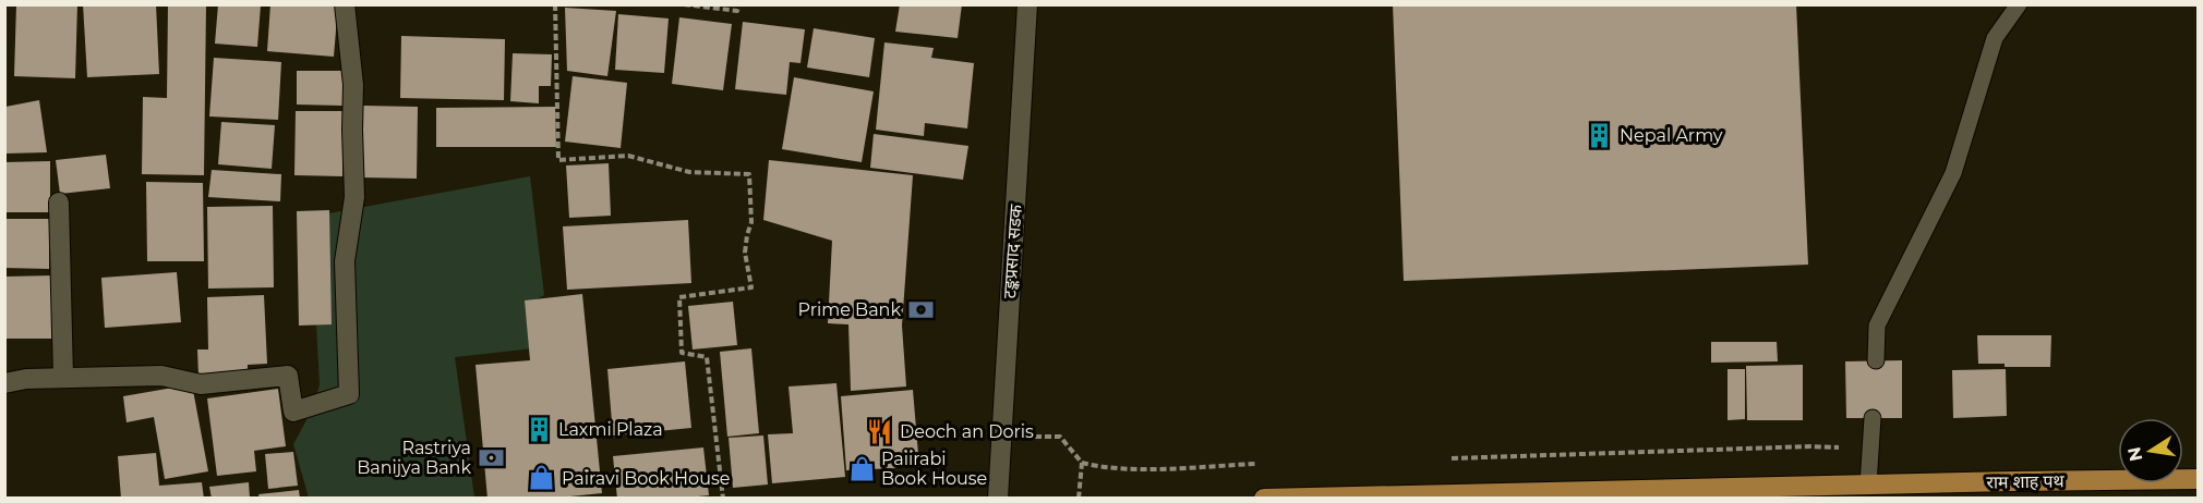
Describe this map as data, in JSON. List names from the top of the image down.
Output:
{
  "streets": {
    "main road": ["राम शाह पथ"],
    "street": ["टङ्कप्रसाद सडक"]
  },
  "places": {
    "building": ["Nepal Army", "Laxmi Plaza"],
    "bank": ["Prime Bank", "Rastriya Banijya Bank"],
    "restaurant": ["Deoch an Doris"],
    "shop": ["Paiirabi Book House", "Pairavi Book House"]
  },
  "north": "left"
}
